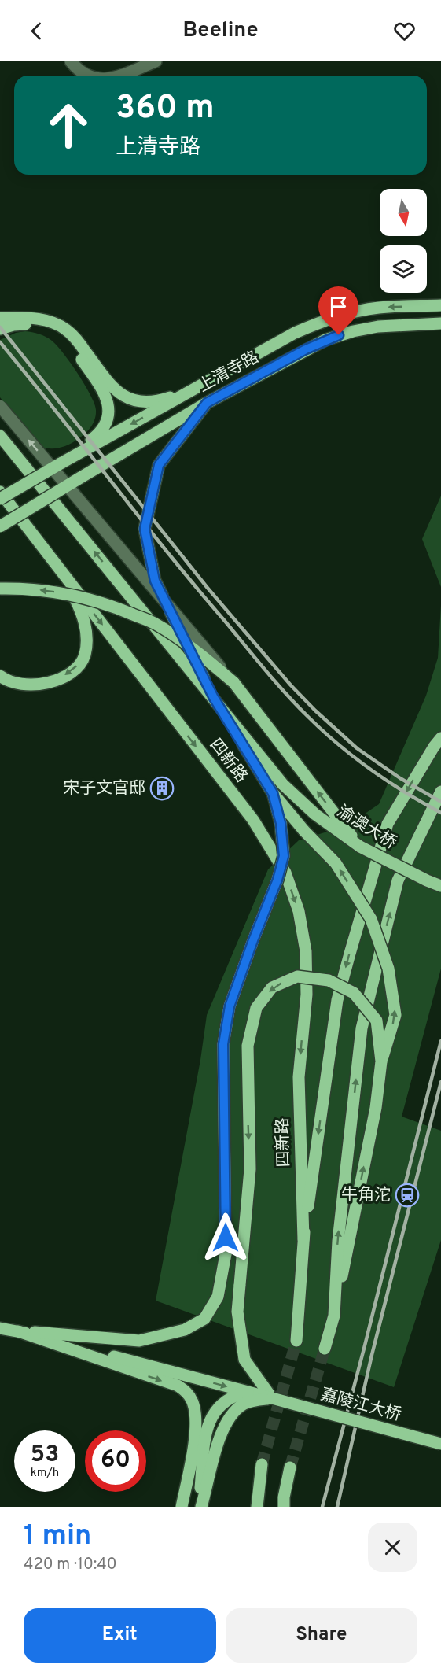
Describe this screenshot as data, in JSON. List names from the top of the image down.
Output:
{
  "streets": {
    "main road": [
      "上清寺路",
      "四新路",
      "渝澳大桥",
      "嘉陵江大桥"
    ]
  },
  "crossings": [
    ["四新路", "渝澳大桥"]
  ],
  "one_way": ["嘉陵江大桥"],
  "places": {
    "building": ["宋子文官邸"],
    "station": ["牛角沱"]
  },
  "north": "bottom",
  "page": {
    "header": "Beeline",
    "turn": ["360 m", "上清寺路"],
    "speed": "53 km/h",
    "limit": "60",
    "heading": ["1 min", "420 m · 10:40"],
    "buttons": ["Exit", "Share"]
  }
}
